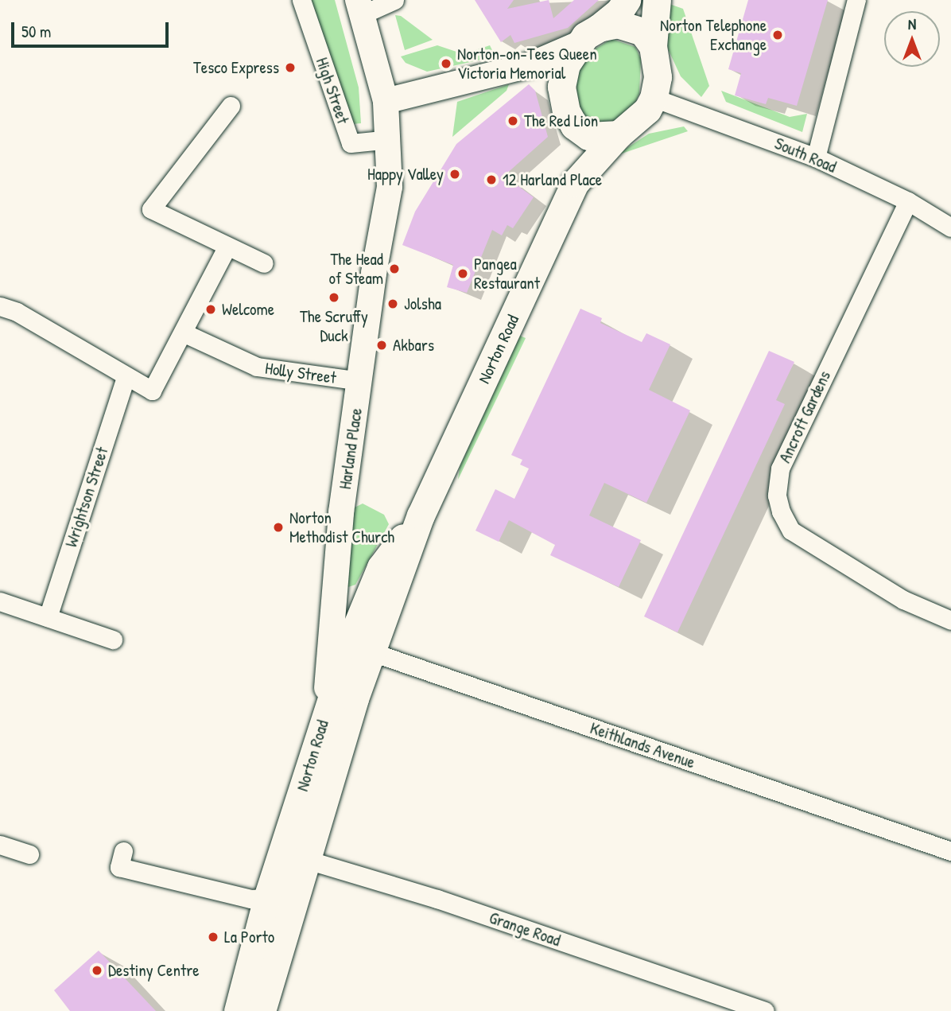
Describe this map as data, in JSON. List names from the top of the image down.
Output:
{
  "streets": {
    "main road": ["Norton Road", "Harland Place"],
    "street": [
      "High Street",
      "South Road",
      "Holly Street",
      "Ancroft Gardens",
      "Wrightson Street",
      "Keithlands Avenue",
      "Grange Road"
    ]
  },
  "crossings": [
    ["High Street", "Harland Place"],
    ["South Road", "Norton Road"],
    ["South Road", "Ancroft Gardens"],
    ["Norton Road", "Harland Place"],
    ["Norton Road", "Keithlands Avenue"],
    ["Norton Road", "Grange Road"],
    ["Holly Street", "Harland Place"],
    ["Harland Place", "Keithlands Avenue"]
  ],
  "places": [
    "Norton Telephone Exchange",
    "Norton-on-Tees Queen Victoria Memorial",
    "Tesco Express",
    "The Red Lion",
    "Happy Valley",
    "12 Harland Place",
    "The Head of Steam",
    "Pangea Restaurant",
    "The Scruffy Duck",
    "Jolsha",
    "Welcome",
    "Akbars",
    "Norton Methodist Church",
    "La Porto",
    "Destiny Centre"
  ],
  "scale_bar": "50 m",
  "north": "top"
}
